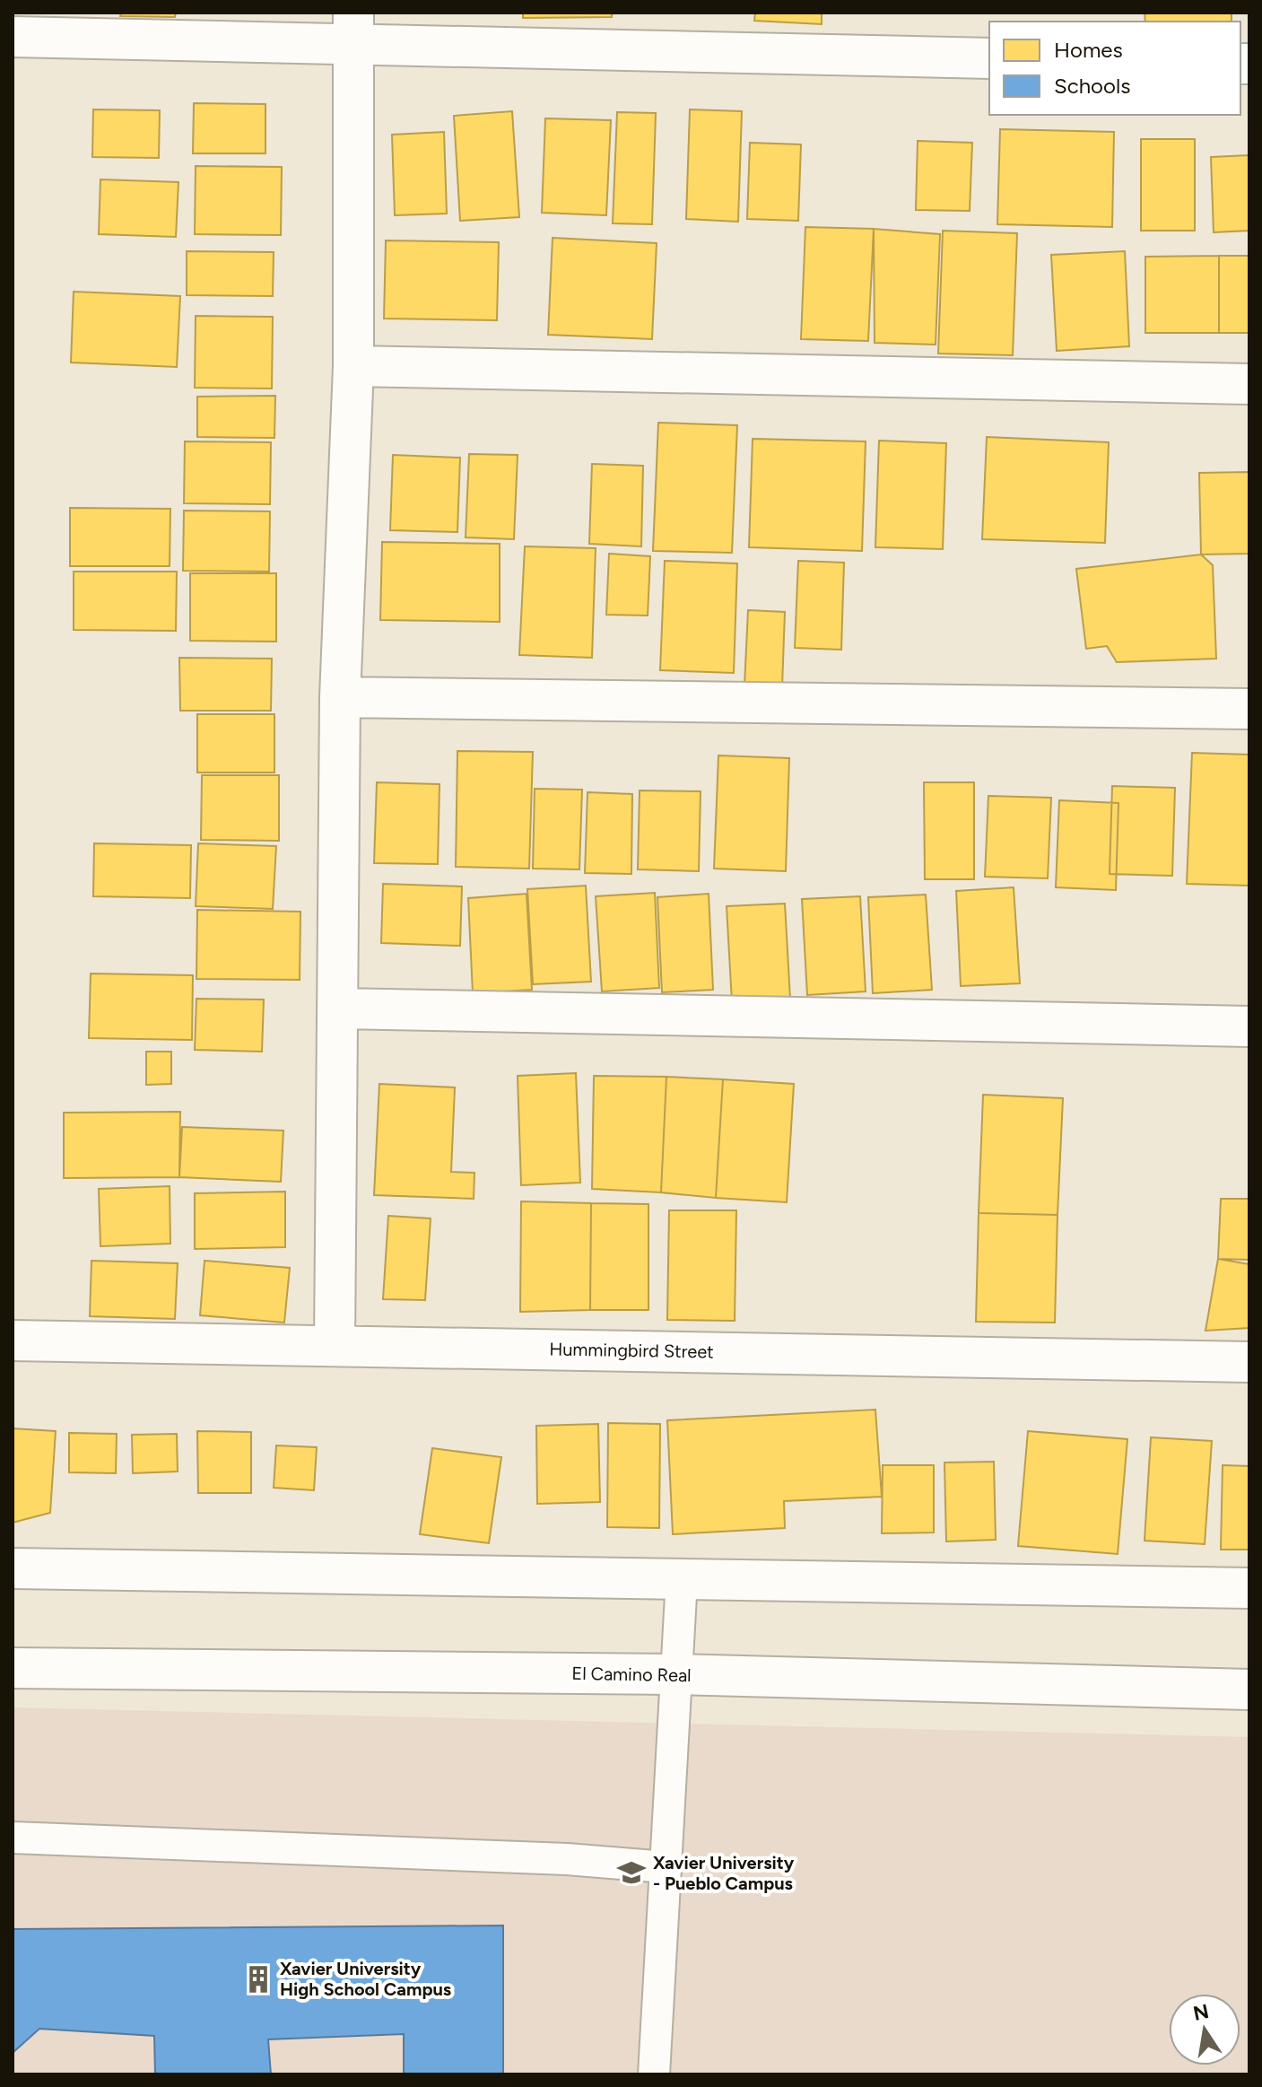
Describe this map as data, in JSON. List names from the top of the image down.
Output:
{
  "streets": {
    "street": ["Hummingbird Street", "El Camino Real"]
  },
  "places": {
    "school or university": ["Xavier University - Pueblo Campus"],
    "building": ["Xavier University High School Campus"]
  },
  "legend": ["Homes", "Schools"],
  "north": "top"
}
